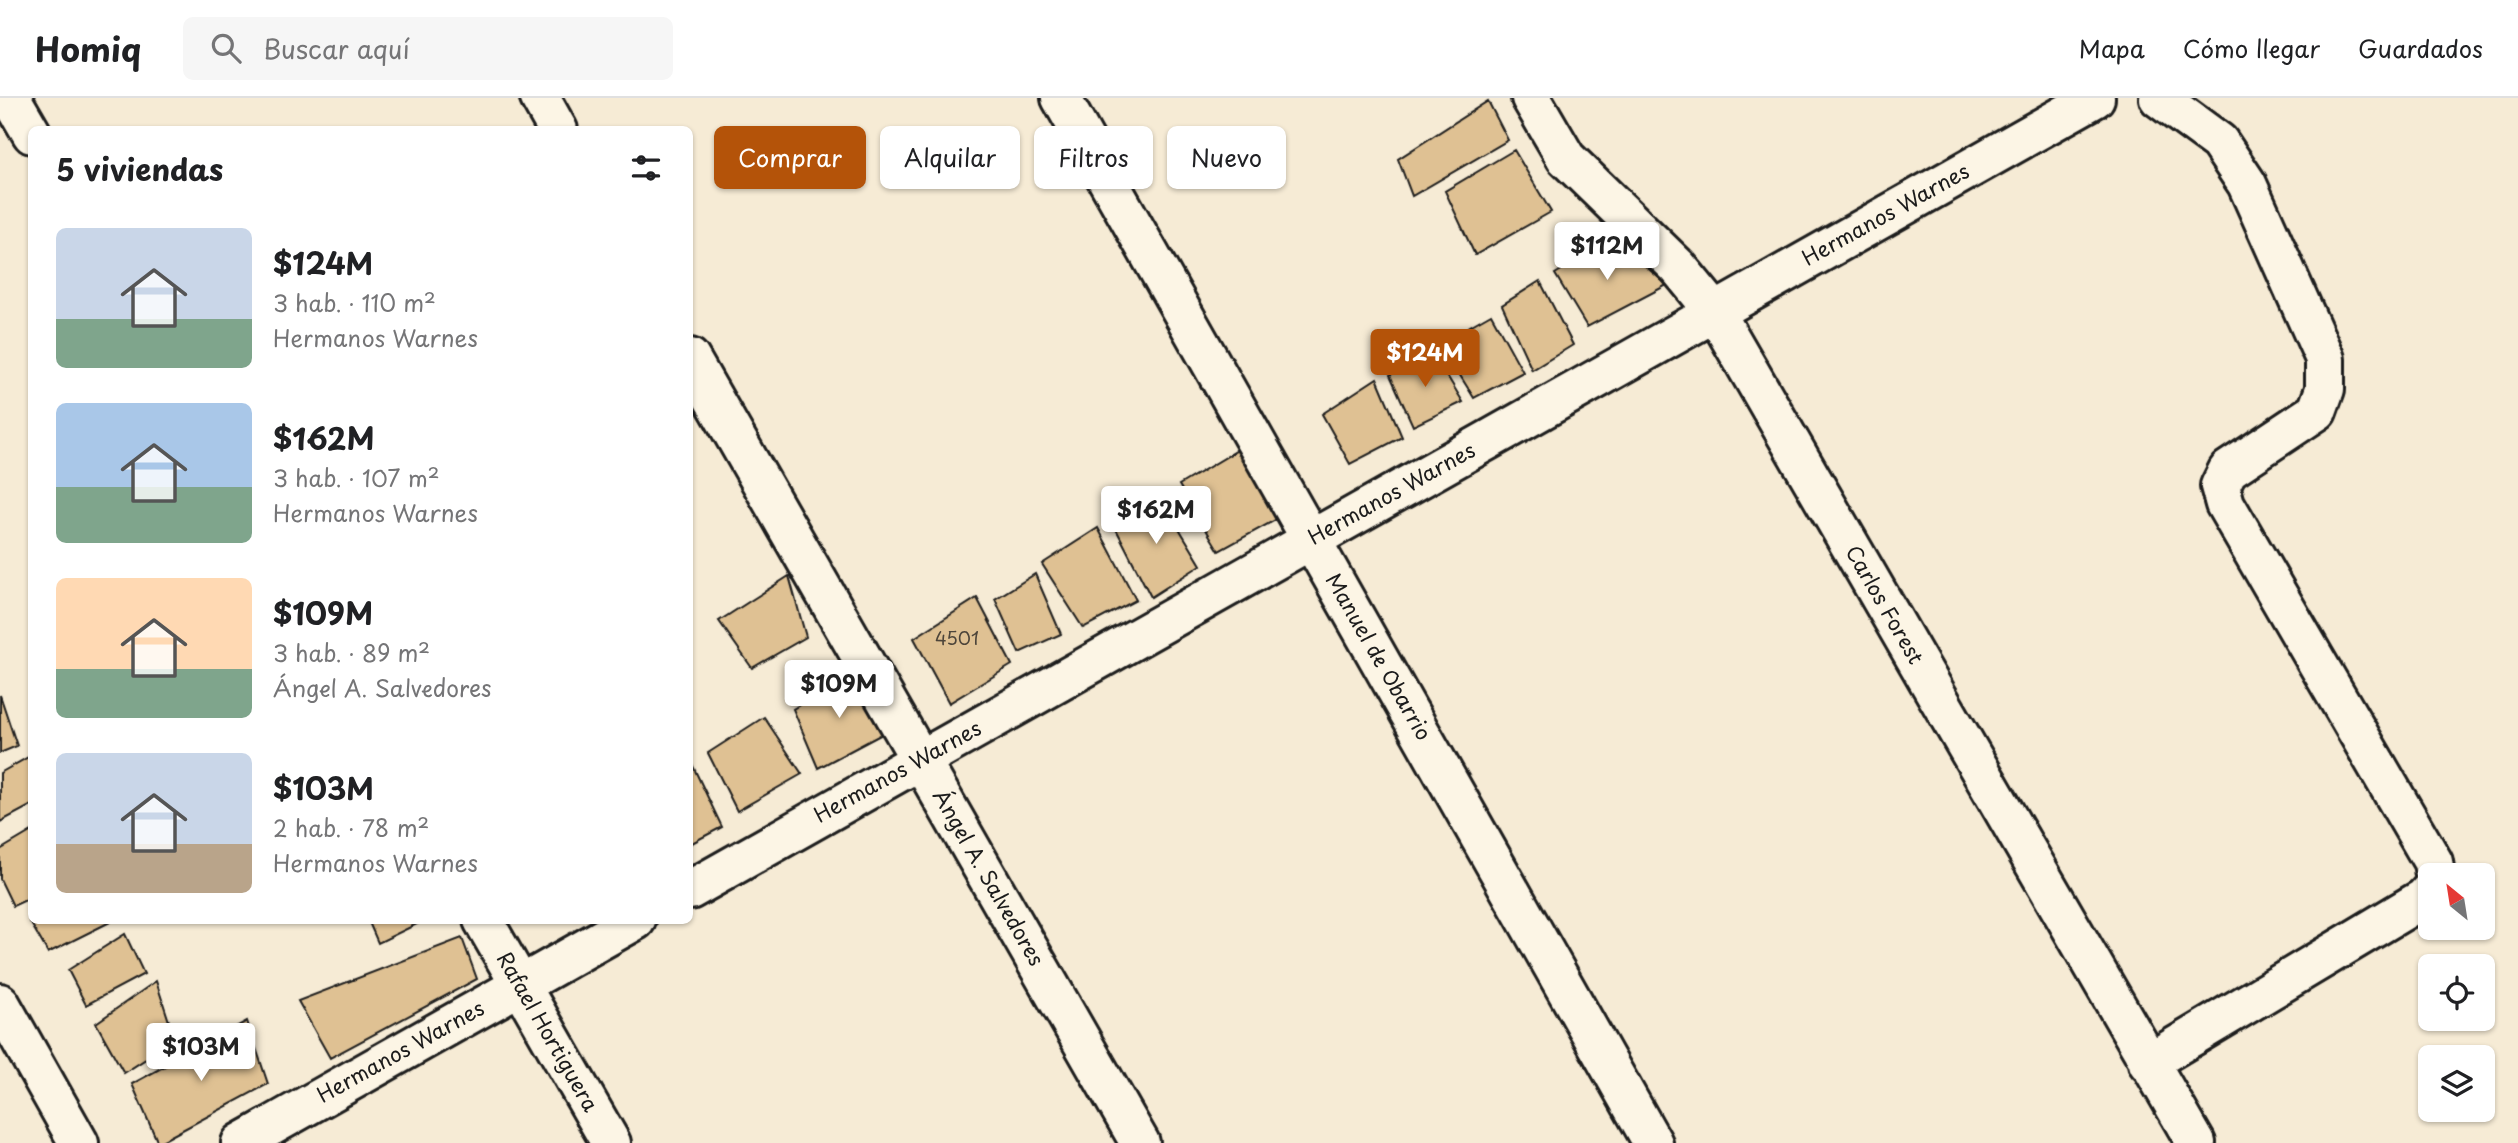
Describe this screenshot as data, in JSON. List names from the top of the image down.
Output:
{
  "streets": {
    "street": [
      "Hermanos Warnes",
      "Carlos Forest",
      "Manuel de Obarrio",
      "Ángel A. Salvedores",
      "Rafael Hortiguera"
    ]
  },
  "crossings": [
    ["Hermanos Warnes", "Carlos Forest"],
    ["Hermanos Warnes", "Manuel de Obarrio"],
    ["Hermanos Warnes", "Ángel A. Salvedores"],
    ["Hermanos Warnes", "Rafael Hortiguera"]
  ],
  "house_numbers": ["4501"],
  "north": "top left",
  "page": {
    "header": "Homiq",
    "search": "Buscar aquí",
    "nav": ["Mapa", "Cómo llegar", "Guardados"],
    "chip": [
      "Comprar",
      "Alquilar",
      "Filtros",
      "Nuevo"
    ],
    "heading": "5 viviendas",
    "list": [
      {
        "name": "$124M",
        "note": "3 hab. · 110 m² · Hermanos Warnes"
      },
      {
        "name": "$162M",
        "note": "3 hab. · 107 m² · Hermanos Warnes"
      },
      {
        "name": "$109M",
        "note": "3 hab. · 89 m² · Ángel A. Salvedores"
      },
      {
        "name": "$103M",
        "note": "2 hab. · 78 m² · Hermanos Warnes"
      }
    ],
    "price": [
      "$112M",
      "$124M",
      "$162M",
      "$109M",
      "$103M"
    ]
  }
}
